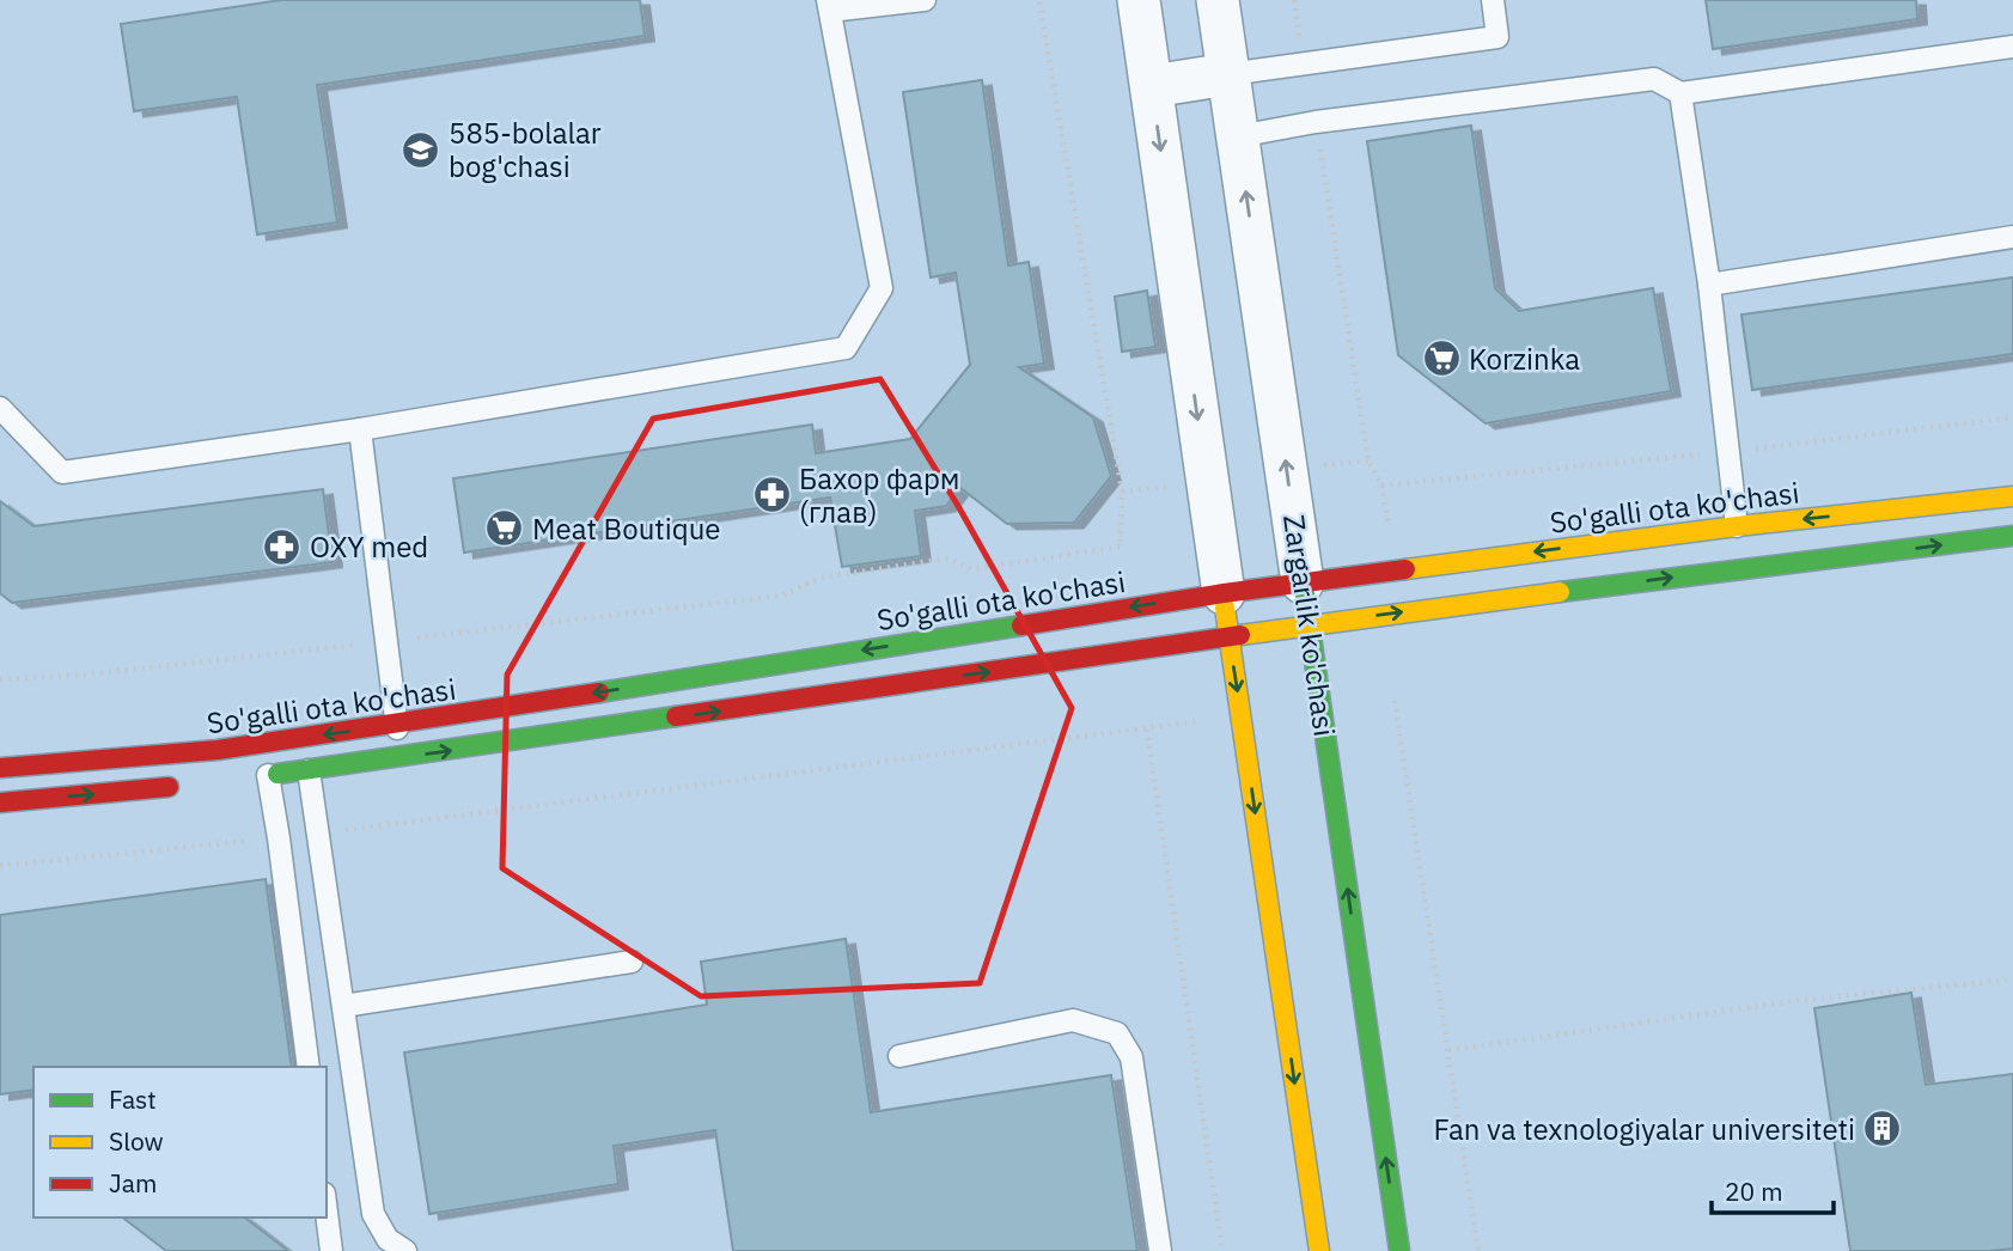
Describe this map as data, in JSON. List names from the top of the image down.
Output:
{
  "streets": {
    "main road": ["So'galli ota ko'chasi", "Zargarlik ko'chasi"]
  },
  "crossings": [
    ["So'galli ota ko'chasi", "Zargarlik ko'chasi"]
  ],
  "places": {
    "school or university": ["585-bolalar bog'chasi"],
    "supermarket": ["Korzinka", "Meat Boutique"],
    "pharmacy": ["Бахор фарм (глав)", "OXY med"],
    "building": ["Fan va texnologiyalar universiteti"]
  },
  "legend": ["Fast", "Slow", "Jam"],
  "scale_bar": "20 m"
}
